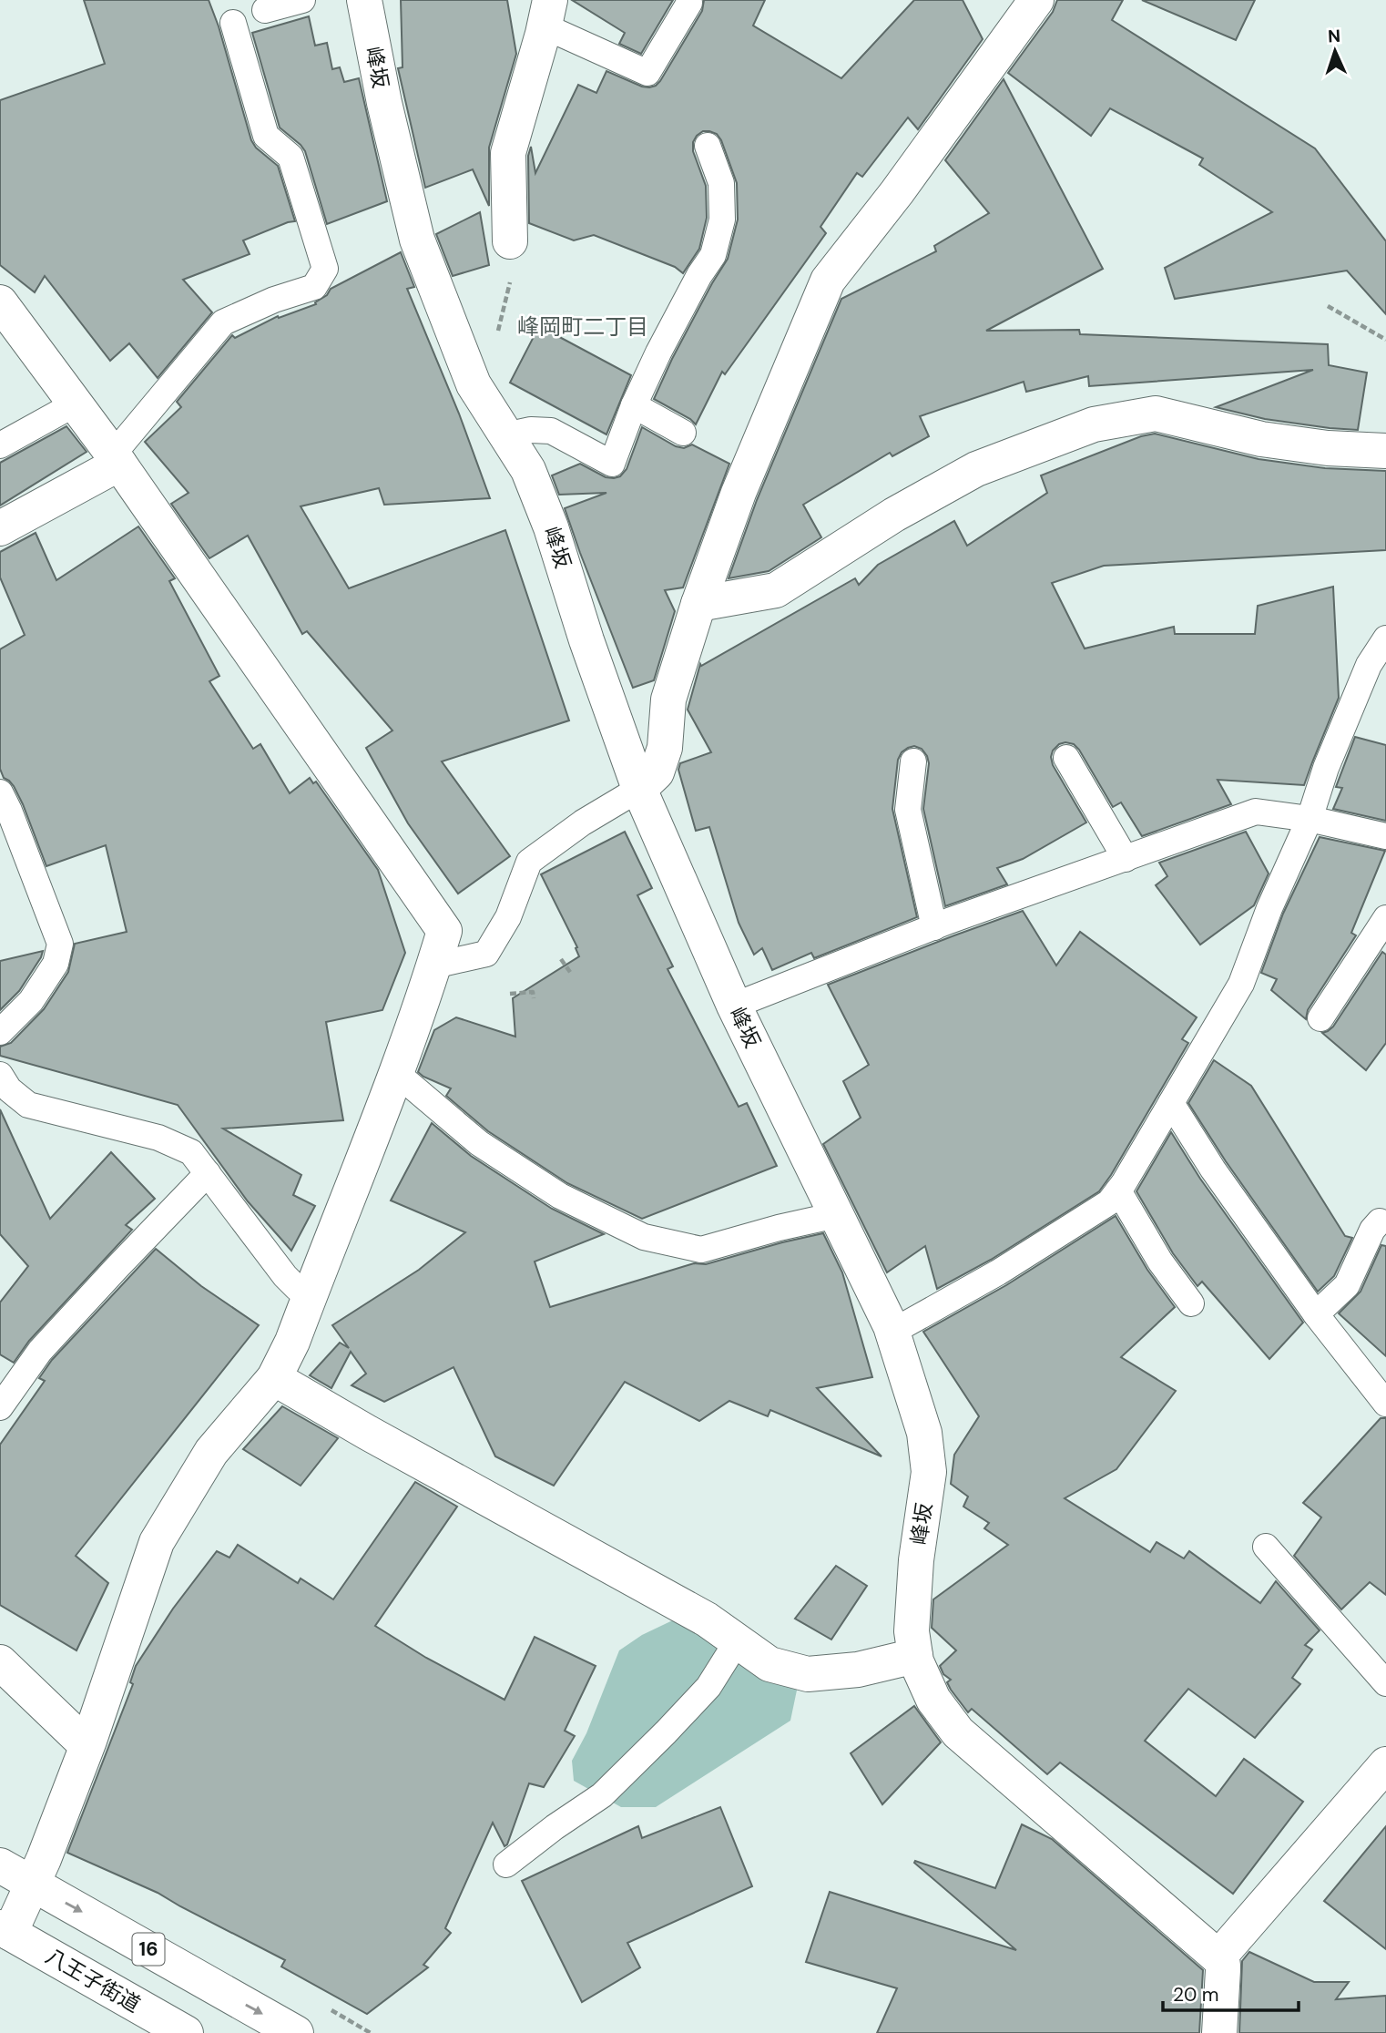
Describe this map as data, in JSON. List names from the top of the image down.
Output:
{
  "streets": {
    "main road": ["峰坂", "16", "八王子街道"]
  },
  "districts": ["峰岡町二丁目"],
  "scale_bar": "20 m",
  "north": "top"
}
